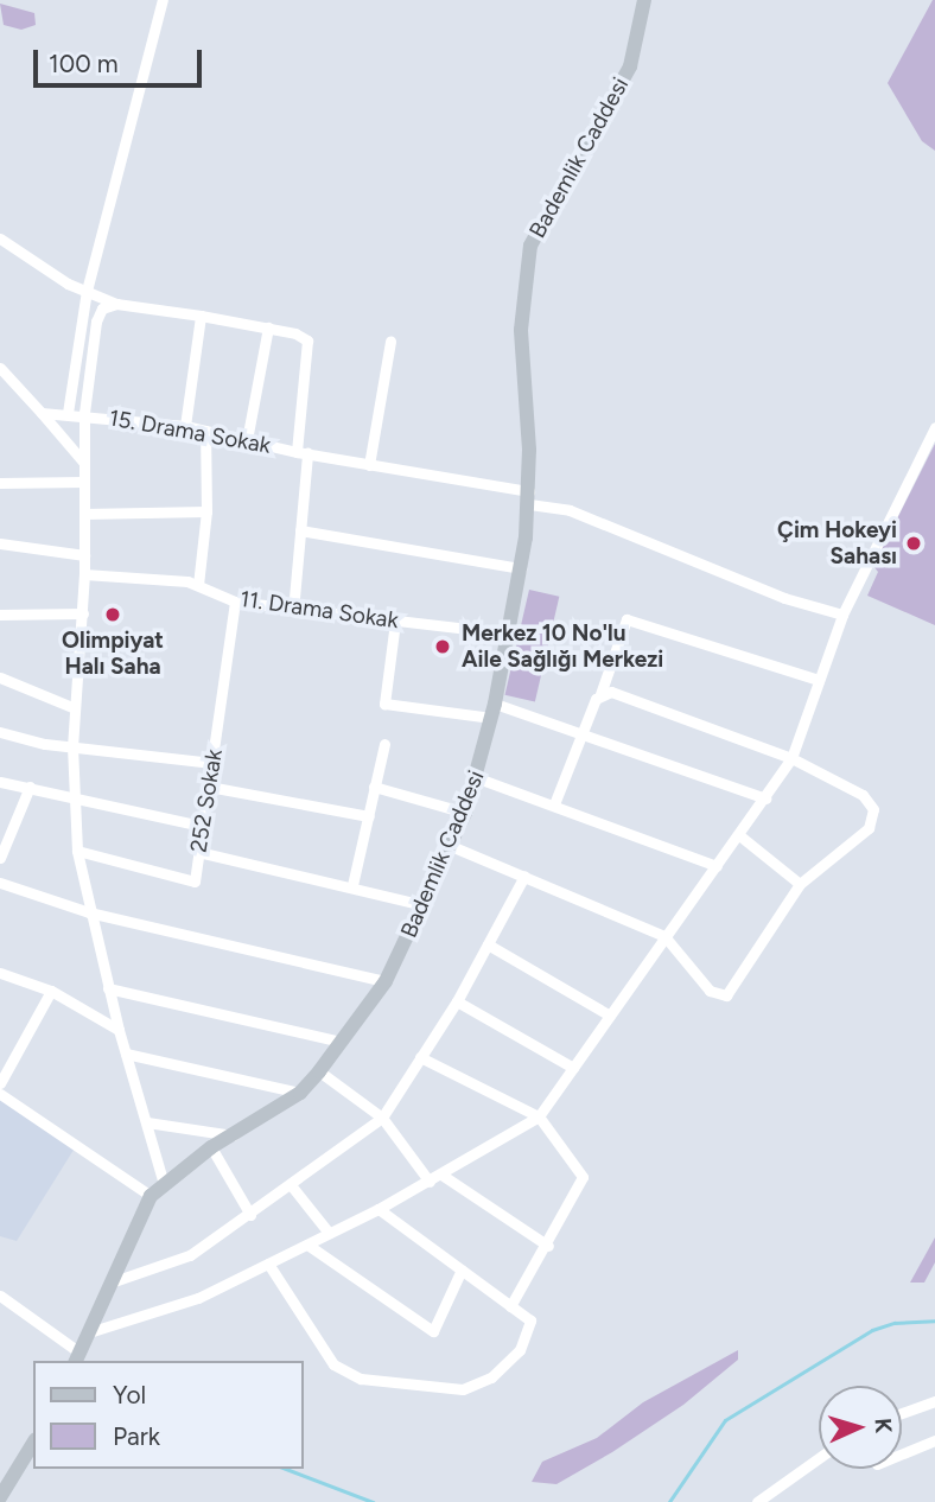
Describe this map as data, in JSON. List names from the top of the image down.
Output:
{
  "streets": {
    "street": [
      "Bademlik Caddesi",
      "15. Drama Sokak",
      "11. Drama Sokak",
      "252 Sokak"
    ]
  },
  "crossings": [
    ["Bademlik Caddesi", "15. Drama Sokak"],
    ["Bademlik Caddesi", "11. Drama Sokak"],
    ["11. Drama Sokak", "252 Sokak"]
  ],
  "places": ["Çim Hokeyi Sahası", "Olimpiyat Halı Saha", "Merkez 10 No'lu Aile Sağlığı Merkezi"],
  "legend": ["Yol", "Park"],
  "scale_bar": "100 m",
  "north": "right"
}
